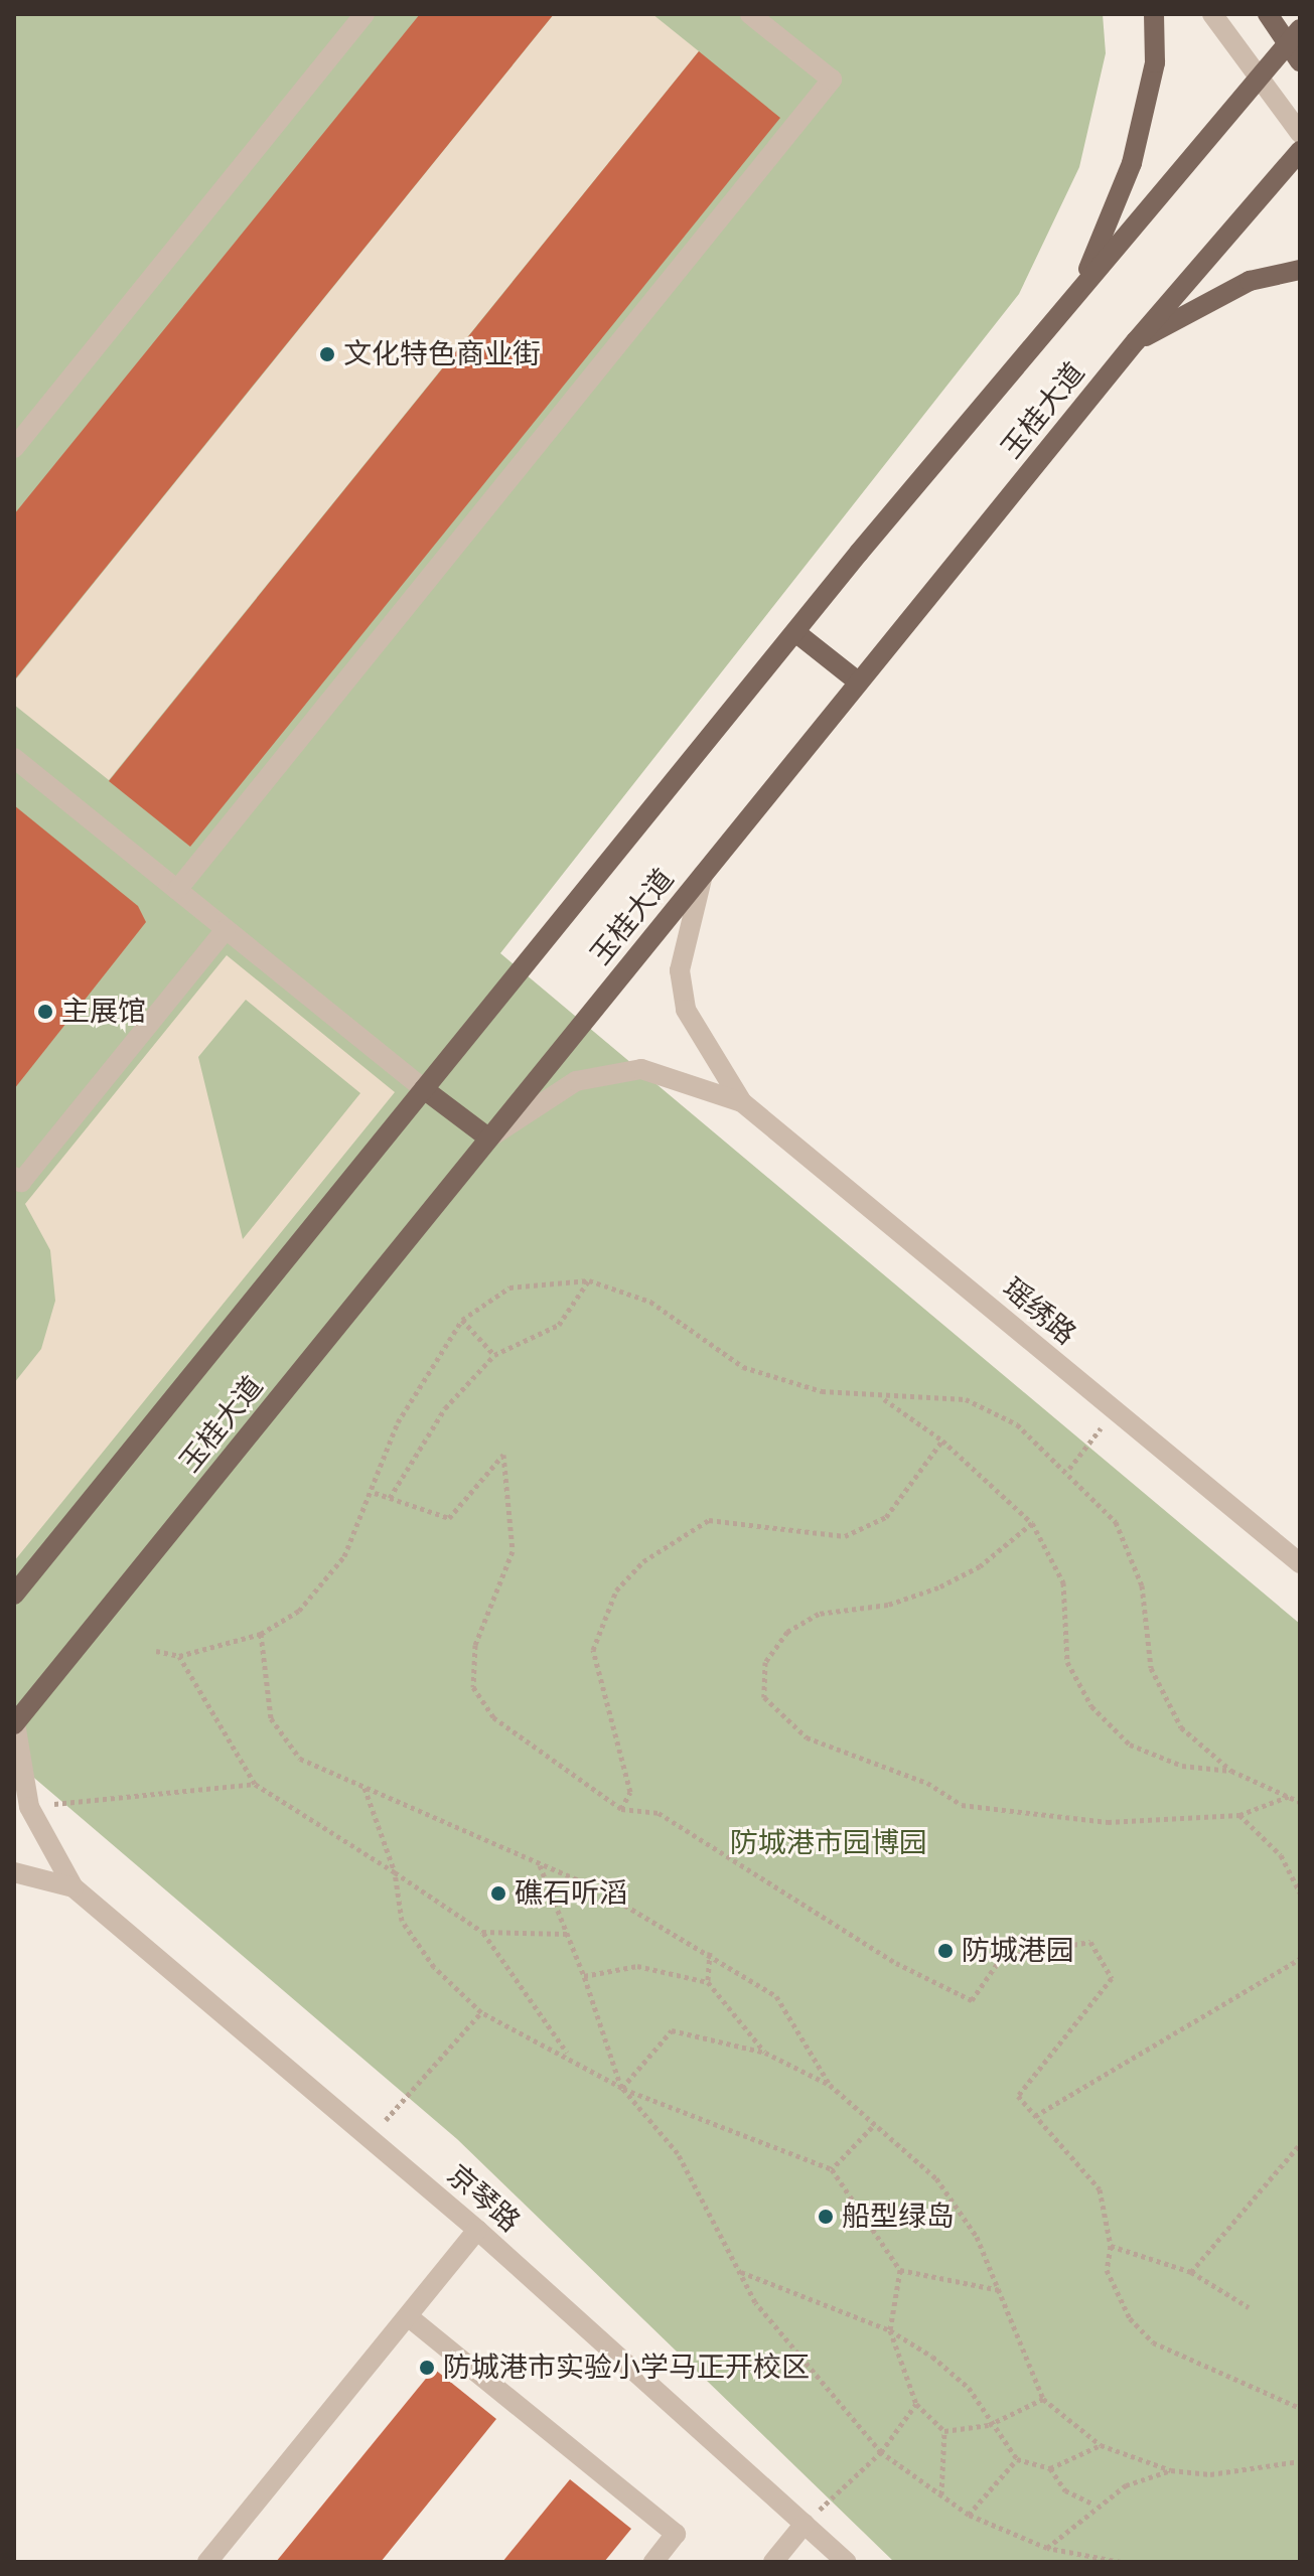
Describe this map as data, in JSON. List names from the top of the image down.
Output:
{
  "streets": {
    "main road": ["玉桂大道"],
    "street": ["瑶绣路", "京琴路"]
  },
  "parks": ["防城港市园博园"],
  "places": [
    "文化特色商业街",
    "主展馆",
    "礁石听滔",
    "防城港园",
    "船型绿岛",
    "防城港市实验小学马正开校区"
  ]
}
